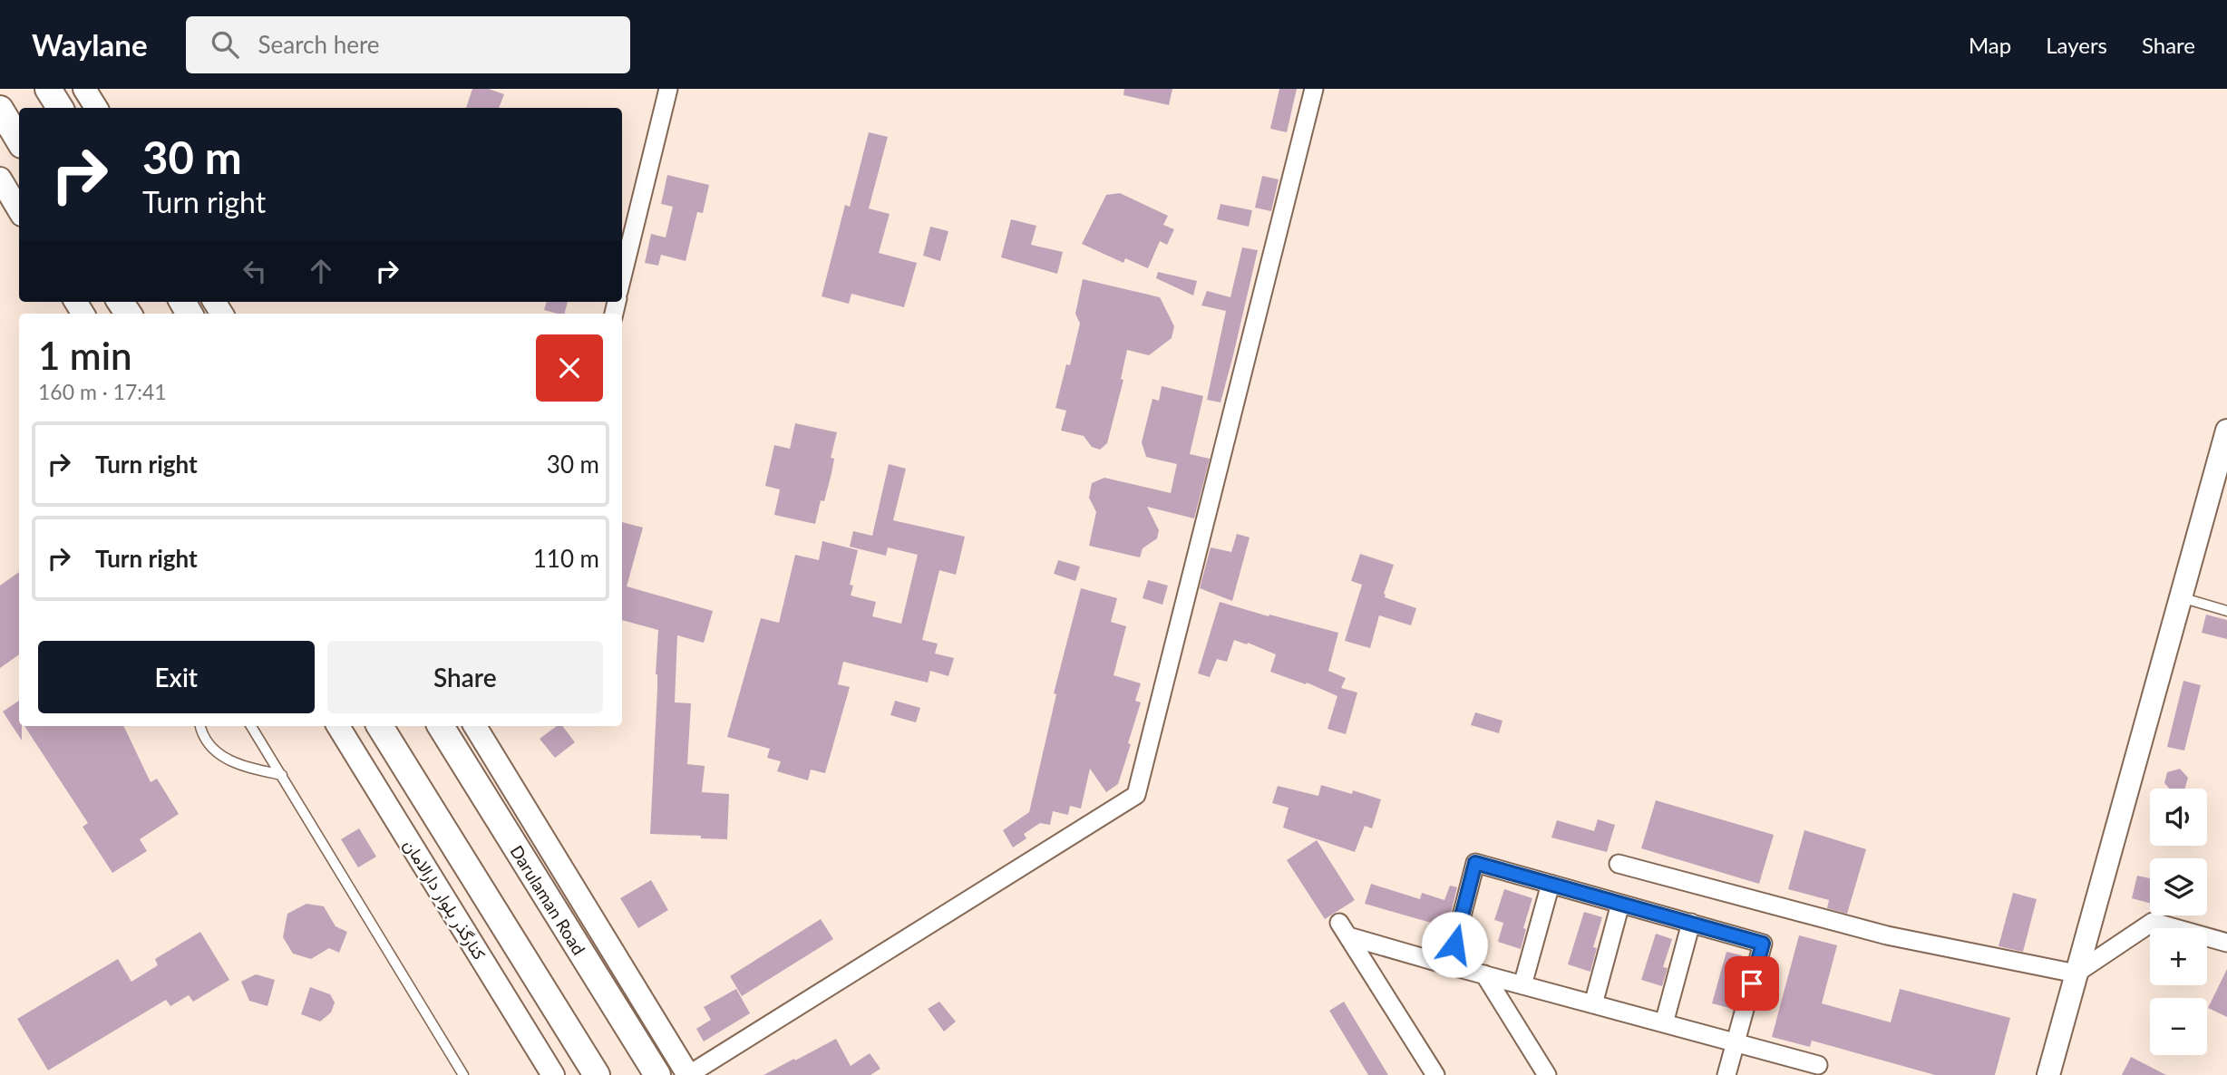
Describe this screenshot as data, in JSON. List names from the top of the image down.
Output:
{
  "streets": {
    "main road": ["Darulaman Road"],
    "street": ["کنارگذر بلوار دارالامان"]
  },
  "page": {
    "header": "Waylane",
    "search": "Search here",
    "nav": ["Map", "Layers", "Share"],
    "turn": ["30 m", "Turn right"],
    "heading": ["1 min", "160 m · 17:41"],
    "list": [
      {
        "name": "Turn right",
        "value": "30 m"
      },
      {
        "name": "Turn right",
        "value": "110 m"
      }
    ],
    "buttons": ["Exit", "Share"],
    "map_buttons": ["+", "−"]
  }
}
